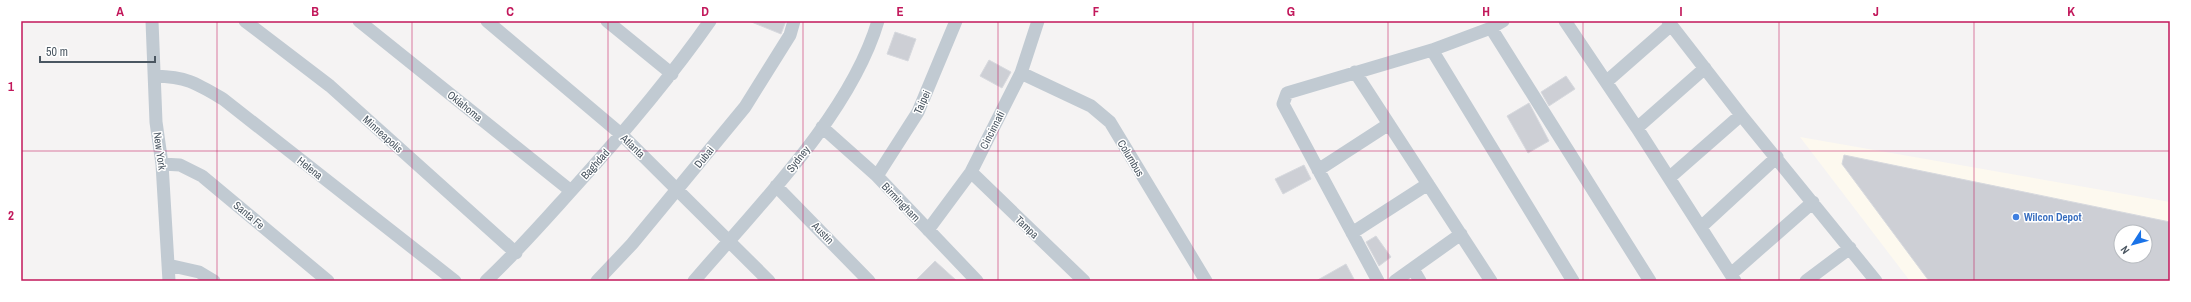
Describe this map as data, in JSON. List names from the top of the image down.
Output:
{
  "streets": {
    "street": [
      "Taipei",
      "Oklahoma",
      "Cincinnati",
      "Minneapolis",
      "Atlanta",
      "New York",
      "Dubai",
      "Columbus",
      "Sydney",
      "Baghdad",
      "Helena",
      "Birmingham",
      "Santa Fe",
      "Tampa",
      "Austin"
    ]
  },
  "crossings": [
    ["Taipei", "Birmingham"],
    ["Oklahoma", "Baghdad"],
    ["Cincinnati", "Columbus"],
    ["Cincinnati", "Birmingham"],
    ["Cincinnati", "Tampa"],
    ["Minneapolis", "Baghdad"],
    ["Atlanta", "Dubai"],
    ["Atlanta", "Sydney"],
    ["Atlanta", "Baghdad"],
    ["New York", "Helena"],
    ["New York", "Santa Fe"],
    ["Sydney", "Birmingham"],
    ["Sydney", "Austin"]
  ],
  "places": ["Wilcon Depot"],
  "scale_bar": "50 m",
  "north": "bottom left",
  "grid": {
    "columns": [
      "A",
      "B",
      "C",
      "D",
      "E",
      "F",
      "G",
      "H",
      "I",
      "J",
      "K"
    ],
    "rows": ["1", "2"]
  }
}
